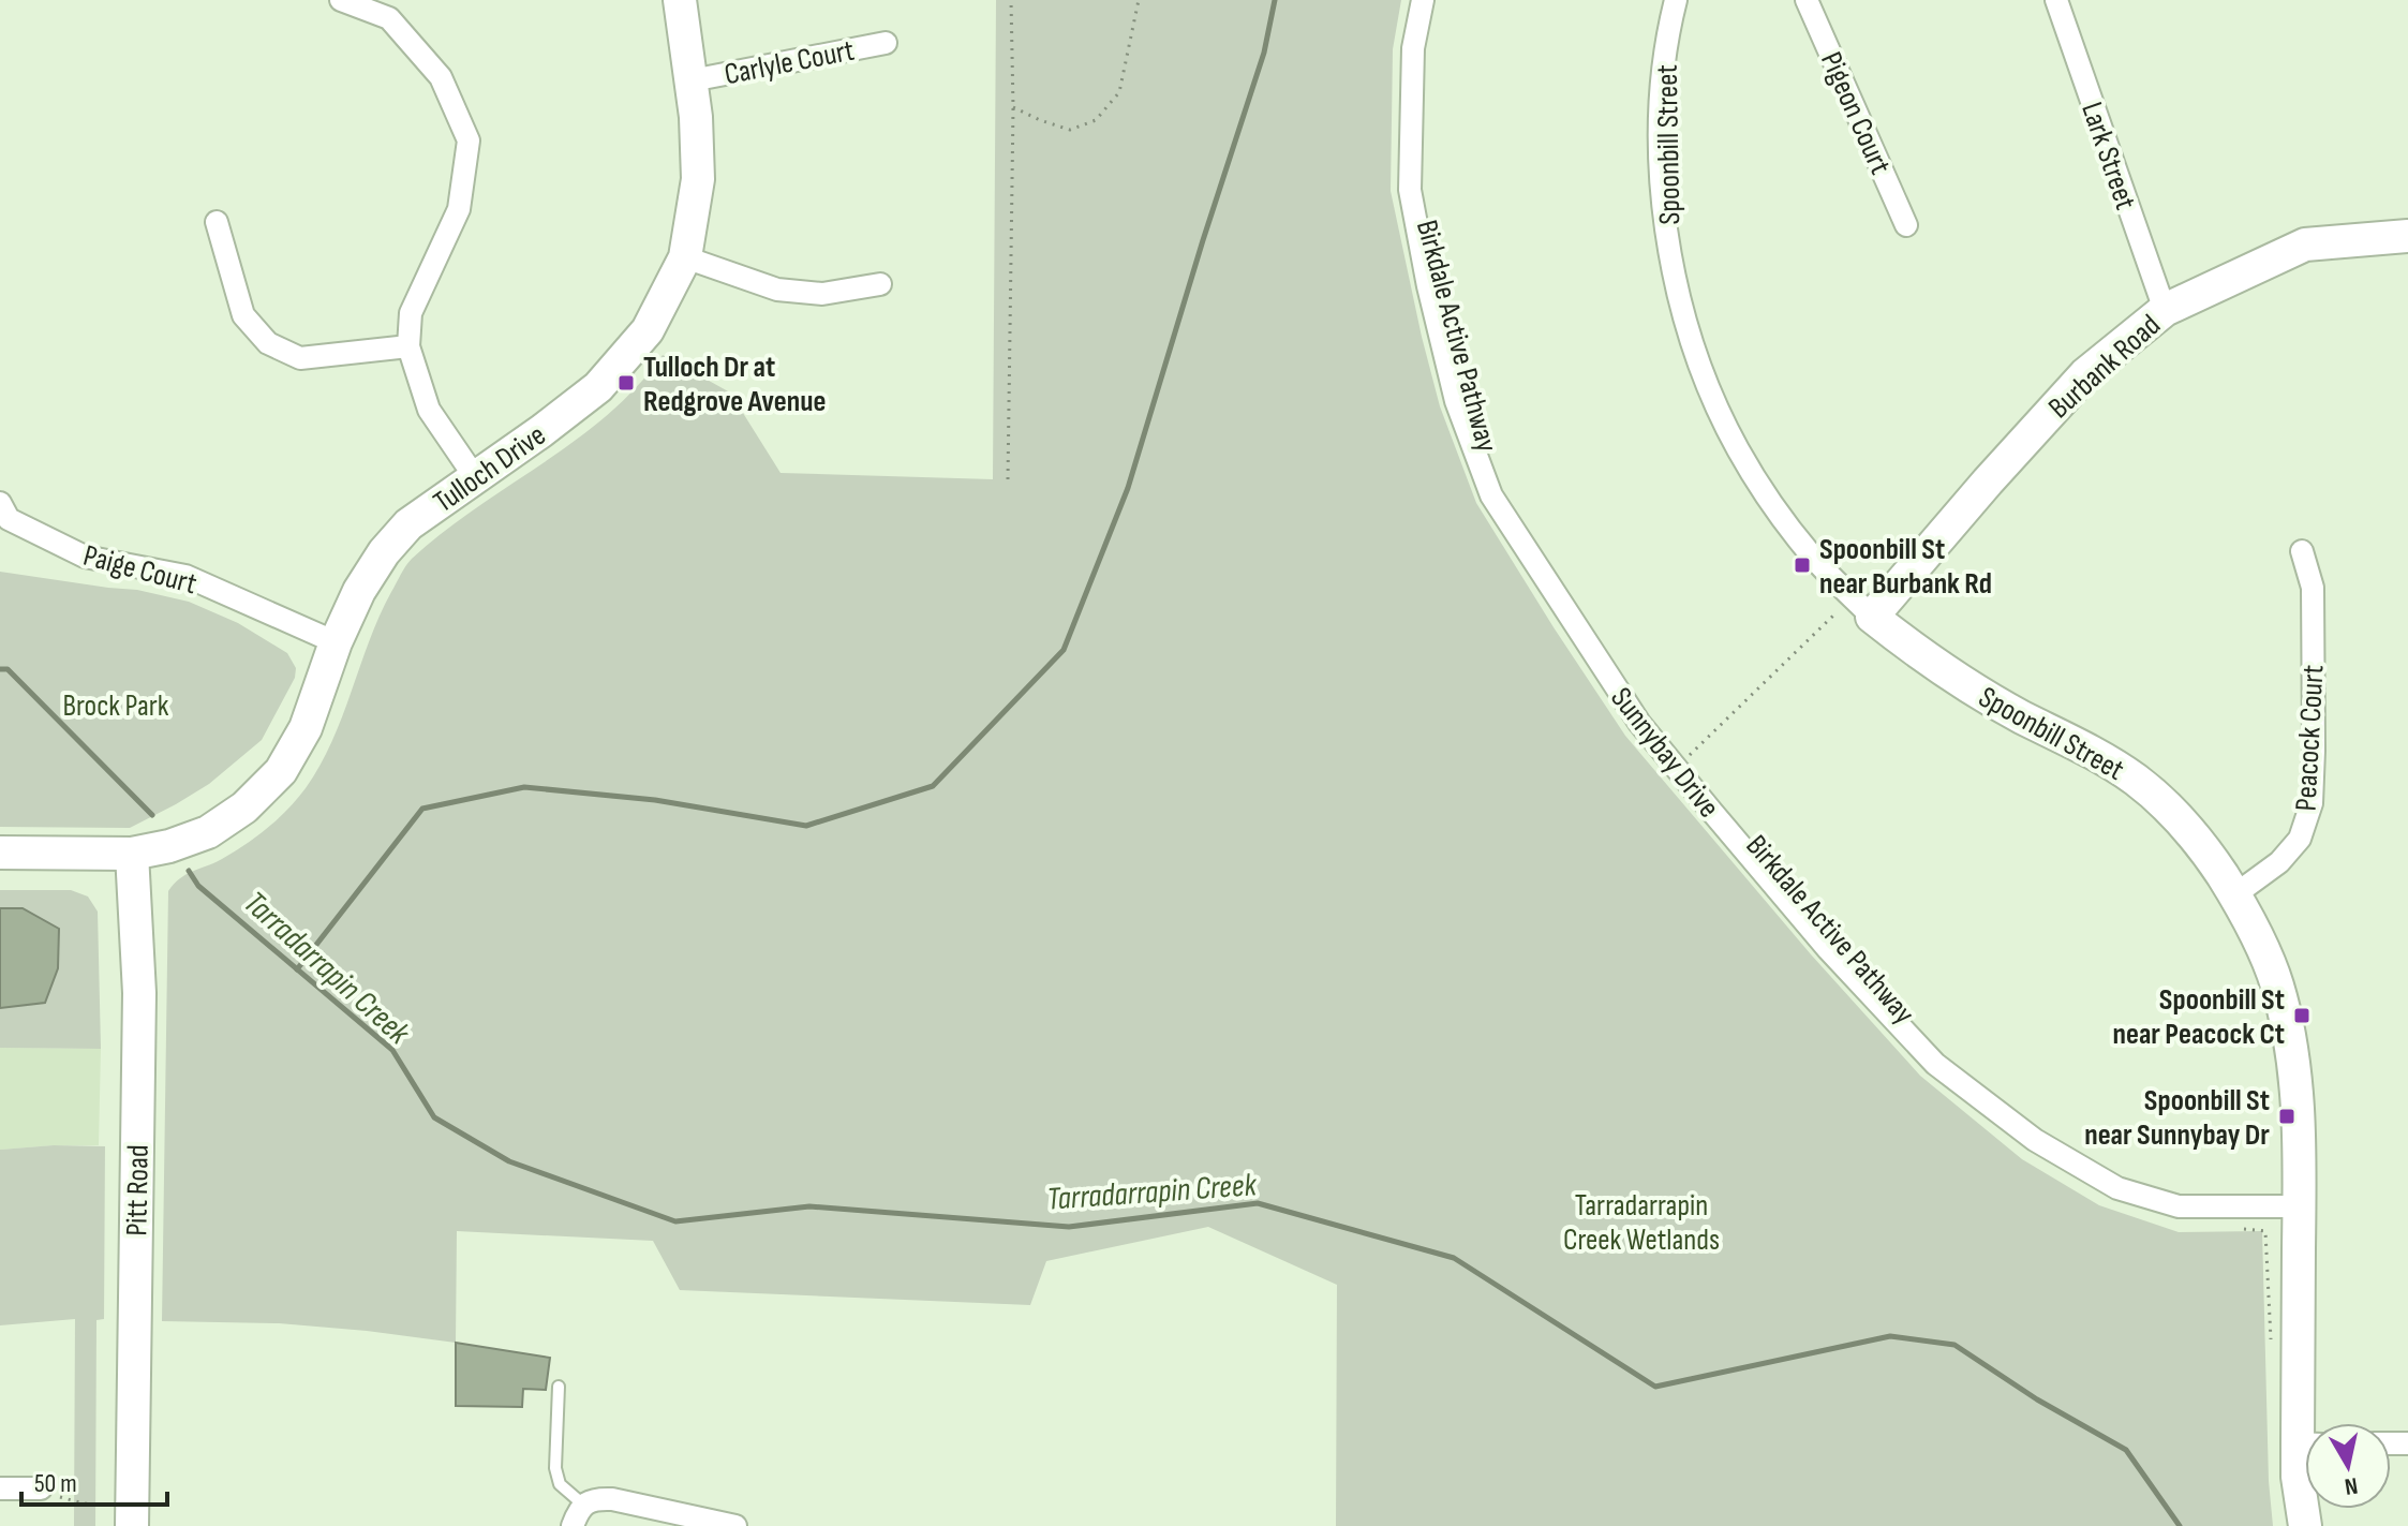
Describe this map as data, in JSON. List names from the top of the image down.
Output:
{
  "streets": {
    "street": [
      "Carlyle Court",
      "Pigeon Court",
      "Spoonbill Street",
      "Lark Street",
      "Burbank Road",
      "Tulloch Drive",
      "Paige Court",
      "Peacock Court",
      "Sunnybay Drive",
      "Pitt Road"
    ]
  },
  "crossings": [
    ["Carlyle Court", "Tulloch Drive"],
    ["Spoonbill Street", "Burbank Road"],
    ["Spoonbill Street", "Peacock Court"],
    ["Spoonbill Street", "Sunnybay Drive"],
    ["Lark Street", "Burbank Road"],
    ["Tulloch Drive", "Paige Court"],
    ["Tulloch Drive", "Pitt Road"]
  ],
  "water": ["Tarradarrapin Creek"],
  "parks": ["Brock Park", "Tarradarrapin Creek Wetlands"],
  "places": {
    "transit": [
      "Tulloch Dr at Redgrove Avenue",
      "Spoonbill St near Burbank Rd",
      "Spoonbill St near Peacock Ct",
      "Spoonbill St near Sunnybay Dr"
    ]
  },
  "scale_bar": "50 m",
  "north": "bottom"
}
